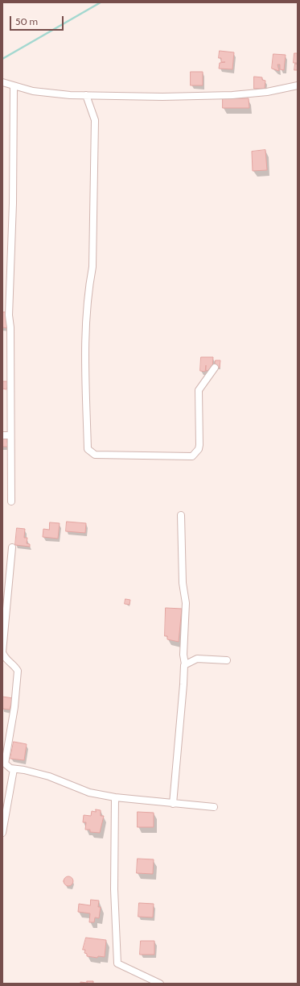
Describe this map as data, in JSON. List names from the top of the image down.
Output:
{
  "scale_bar": "50 m"
}
